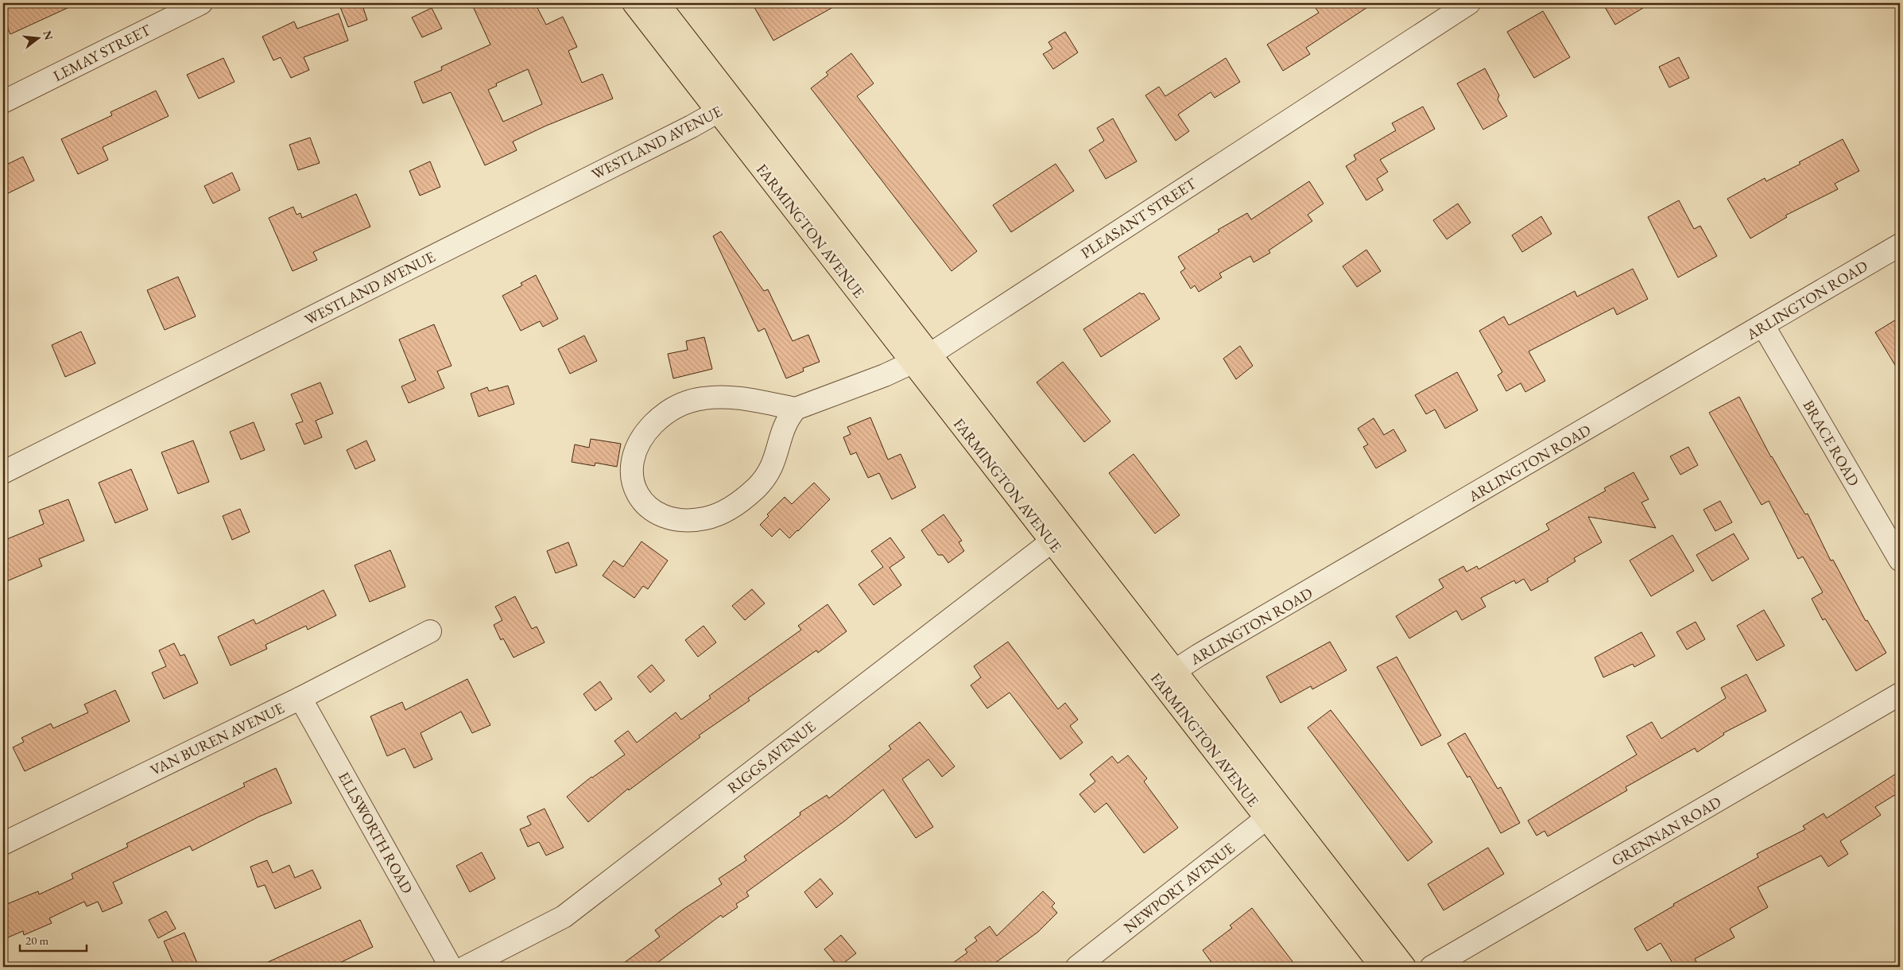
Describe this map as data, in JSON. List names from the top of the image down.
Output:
{
  "streets": {
    "main road": ["FARMINGTON AVENUE"],
    "street": [
      "LEMAY STREET",
      "WESTLAND AVENUE",
      "PLEASANT STREET",
      "ARLINGTON ROAD",
      "BRACE ROAD",
      "VAN BUREN AVENUE",
      "RIGGS AVENUE",
      "GRENNAN ROAD",
      "ELLSWORTH ROAD",
      "NEWPORT AVENUE"
    ]
  },
  "crossings": [
    ["WESTLAND AVENUE", "FARMINGTON AVENUE"],
    ["PLEASANT STREET", "FARMINGTON AVENUE"],
    ["FARMINGTON AVENUE", "ARLINGTON ROAD"],
    ["FARMINGTON AVENUE", "RIGGS AVENUE"],
    ["FARMINGTON AVENUE", "NEWPORT AVENUE"],
    ["ARLINGTON ROAD", "BRACE ROAD"],
    ["VAN BUREN AVENUE", "ELLSWORTH ROAD"]
  ],
  "scale_bar": "20 m",
  "north": "right"
}
